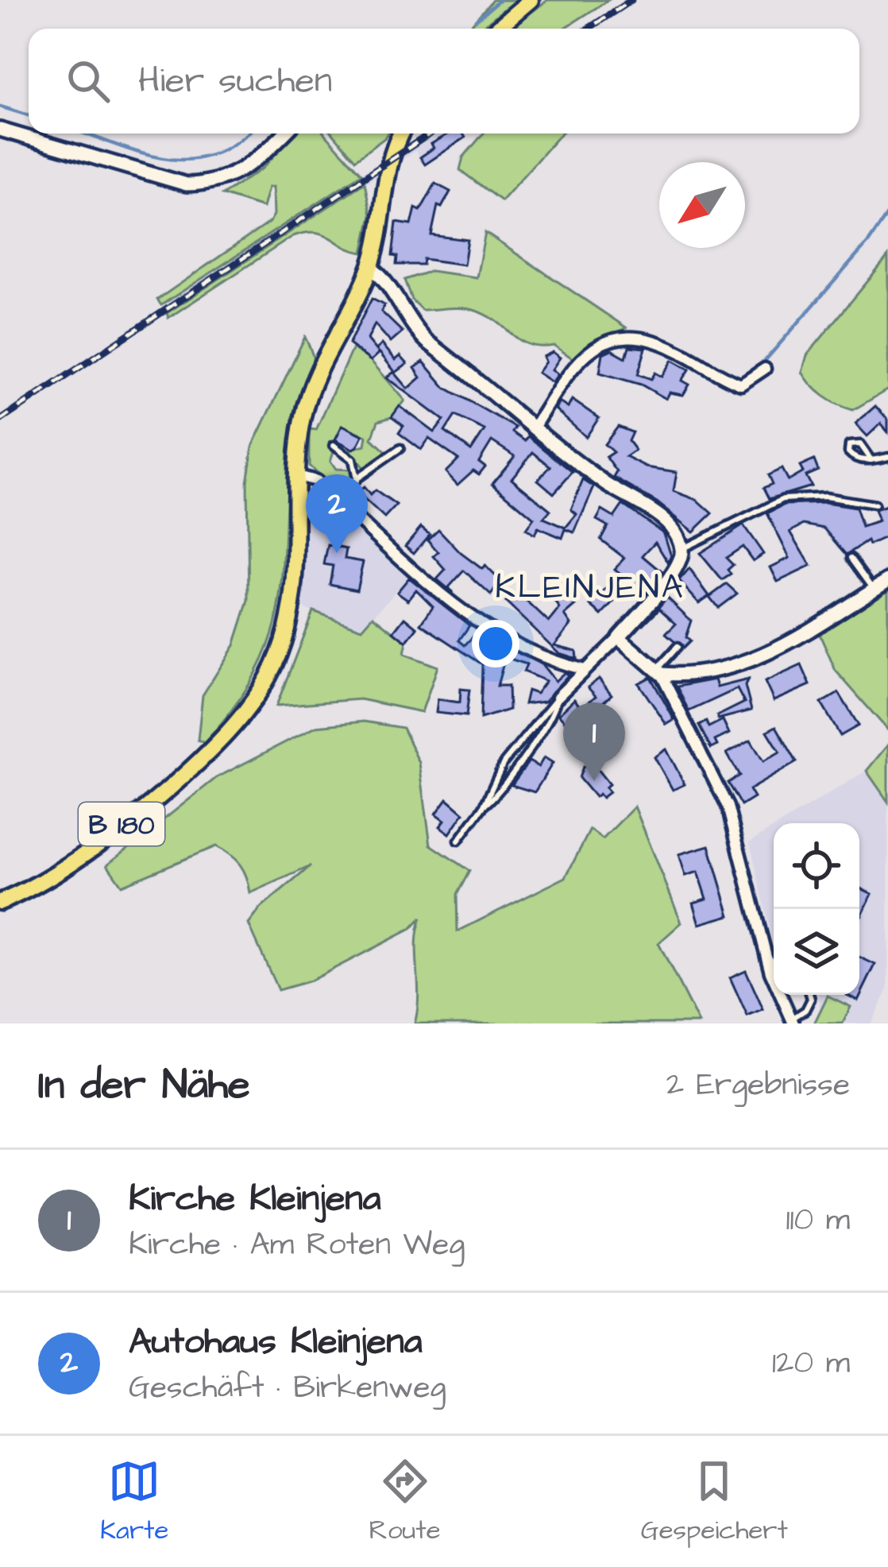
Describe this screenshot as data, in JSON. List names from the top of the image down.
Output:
{
  "streets": {
    "main road": ["B 180"]
  },
  "districts": ["KLEINJENA"],
  "north": "bottom left",
  "page": {
    "search": "Hier suchen",
    "pins": ["2", "1"],
    "heading": ["In der Nähe", "2 Ergebnisse"],
    "list": [
      {
        "mark": "1",
        "name": "Kirche Kleinjena",
        "note": "Kirche · Am Roten Weg",
        "value": "110 m"
      },
      {
        "mark": "2",
        "name": "Autohaus Kleinjena",
        "note": "Geschäft · Birkenweg",
        "value": "120 m"
      }
    ],
    "nav": ["Karte", "Route", "Gespeichert"]
  }
}
